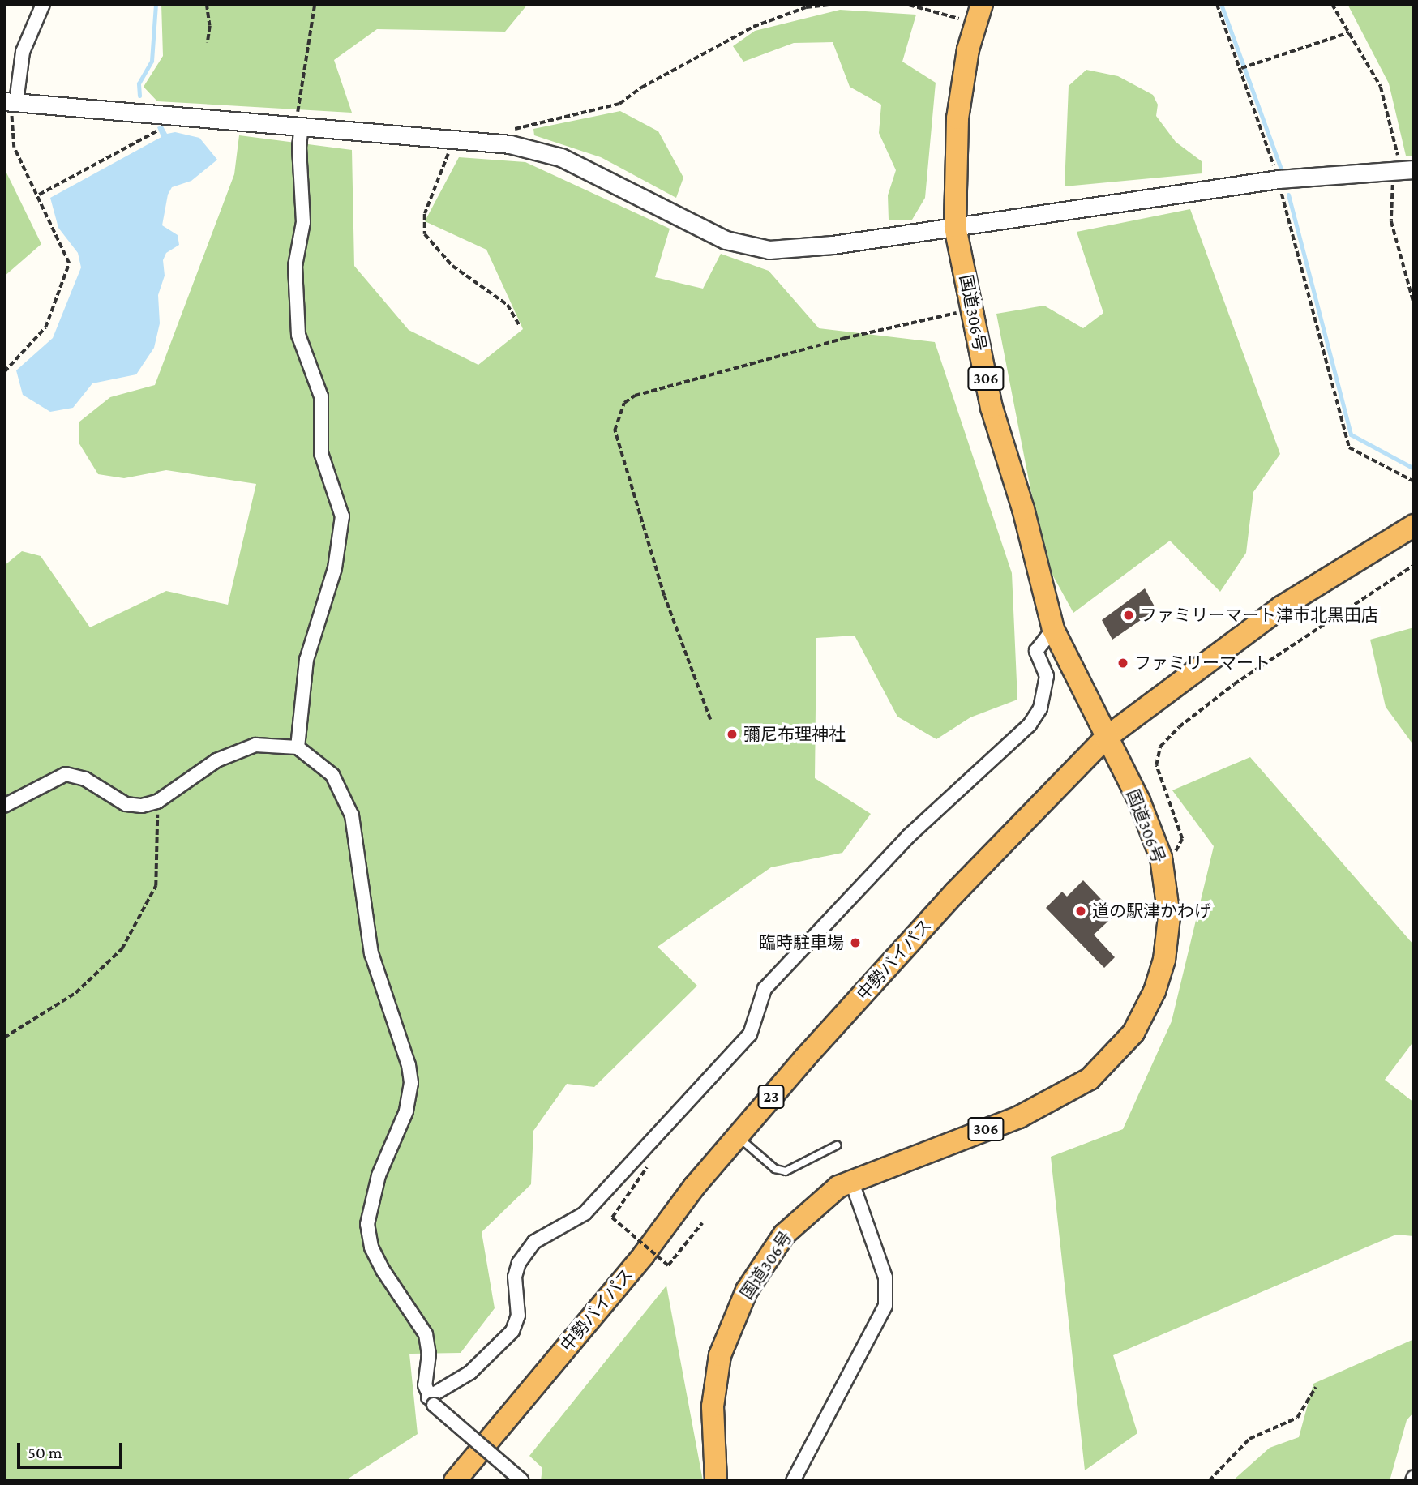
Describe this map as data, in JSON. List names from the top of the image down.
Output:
{
  "streets": {
    "highway": [
      "国道306号",
      "306",
      "中勢バイパス",
      "23"
    ]
  },
  "crossings": [
    ["国道306号", "中勢バイパス"]
  ],
  "places": [
    "ファミリーマート津市北黒田店",
    "ファミリーマート",
    "彌尼布理神社",
    "道の駅津かわげ",
    "臨時駐車場"
  ],
  "scale_bar": "50 m"
}
